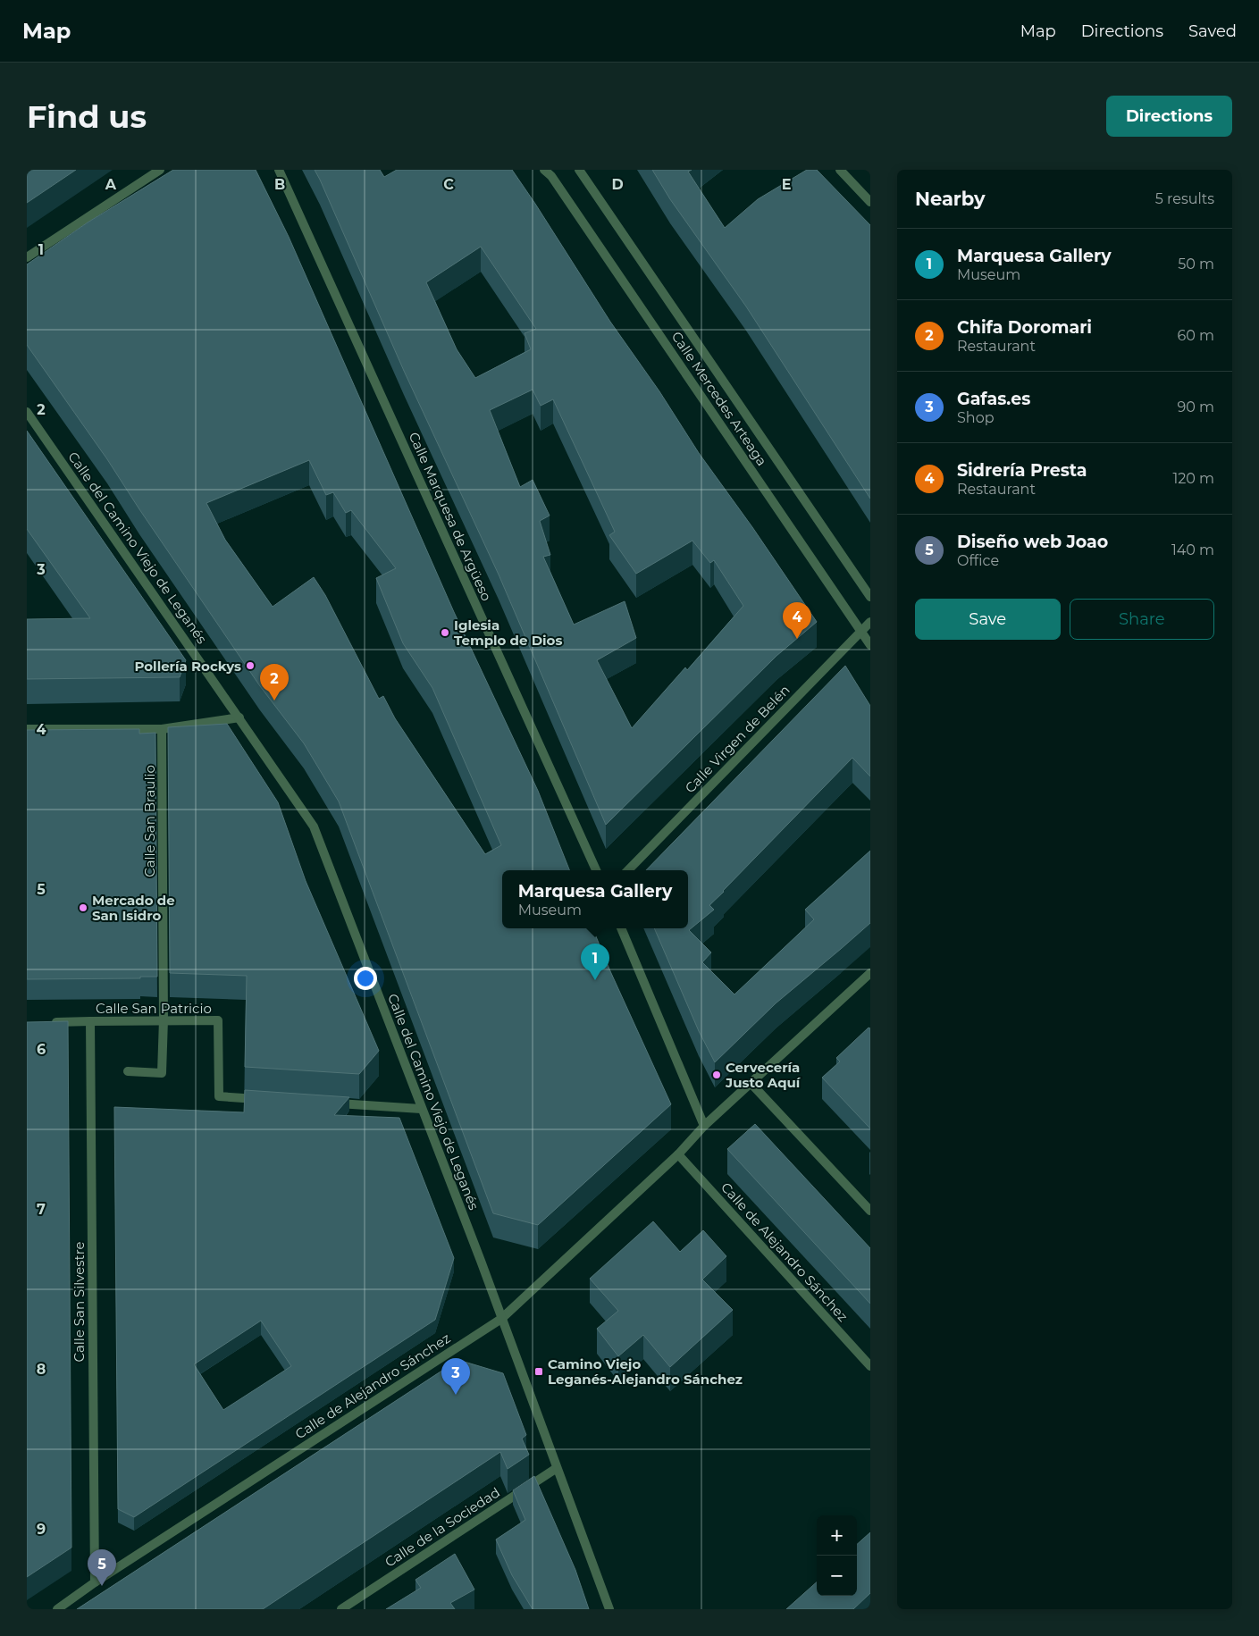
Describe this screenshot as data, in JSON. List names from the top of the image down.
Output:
{
  "streets": {
    "street": [
      "Calle Mercedes Arteaga",
      "Calle Marquesa de Argüeso",
      "Calle del Camino Viejo de Leganés",
      "Calle Virgen de Belén",
      "Calle San Braulio",
      "Calle San Patricio",
      "Calle de Alejandro Sánchez",
      "Calle San Silvestre",
      "Calle de la Sociedad"
    ]
  },
  "crossings": [
    ["Calle Mercedes Arteaga", "Calle Virgen de Belén"],
    ["Calle del Camino Viejo de Leganés", "Calle de Alejandro Sánchez"],
    ["Calle del Camino Viejo de Leganés", "Calle de la Sociedad"],
    ["Calle San Braulio", "Calle San Patricio"],
    ["Calle San Patricio", "Calle San Silvestre"],
    ["Calle de Alejandro Sánchez", "Calle San Silvestre"]
  ],
  "places": {
    "other": [
      "Iglesia Templo de Dios",
      "Pollería Rockys",
      "Mercado de San Isidro",
      "Cervecería Justo Aquí"
    ],
    "transit": ["Camino Viejo Leganés-Alejandro Sánchez"]
  },
  "page": {
    "header": "Map",
    "nav": ["Map", "Directions", "Saved"],
    "buttons": [
      "Directions",
      ["Save", "Share"]
    ],
    "title": "Find us",
    "heading": ["Nearby", "5 results"],
    "list": [
      {
        "mark": "1",
        "name": "Marquesa Gallery",
        "note": "Museum",
        "value": "50 m"
      },
      {
        "mark": "2",
        "name": "Chifa Doromari",
        "note": "Restaurant",
        "value": "60 m"
      },
      {
        "mark": "3",
        "name": "Gafas.es",
        "note": "Shop",
        "value": "90 m"
      },
      {
        "mark": "4",
        "name": "Sidrería Presta",
        "note": "Restaurant",
        "value": "120 m"
      },
      {
        "mark": "5",
        "name": "Diseño web Joao",
        "note": "Office",
        "value": "140 m"
      }
    ],
    "pins": [
      "4",
      "2",
      "1",
      "3",
      "5"
    ],
    "popup": ["Marquesa Gallery", "Museum"],
    "map_buttons": ["+", "−"]
  },
  "grid": {
    "columns": [
      "A",
      "B",
      "C",
      "D",
      "E"
    ],
    "rows": [
      "1",
      "2",
      "3",
      "4",
      "5",
      "6",
      "7",
      "8",
      "9"
    ]
  }
}
